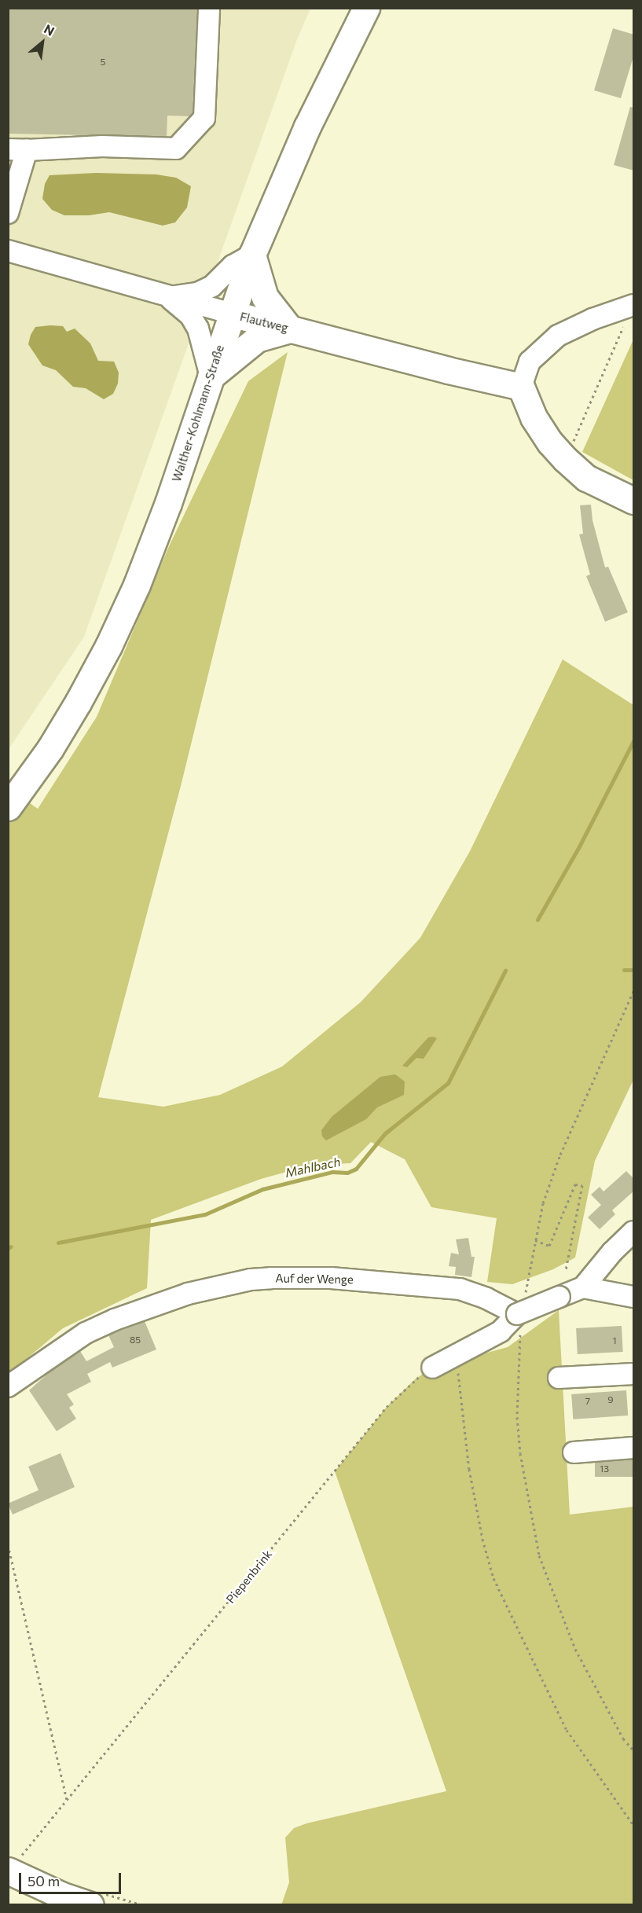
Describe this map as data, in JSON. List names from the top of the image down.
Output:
{
  "streets": {
    "main road": ["Flautweg", "Walther-Kohlmann-Straße"],
    "street": ["Auf der Wenge"],
    "path": ["Piepenbrink"]
  },
  "crossings": [
    ["Flautweg", "Walther-Kohlmann-Straße"]
  ],
  "water": ["Mahlbach"],
  "house_numbers": [
    "5",
    "85",
    "1",
    "9",
    "7",
    "13"
  ],
  "scale_bar": "50 m",
  "north": "top right"
}
